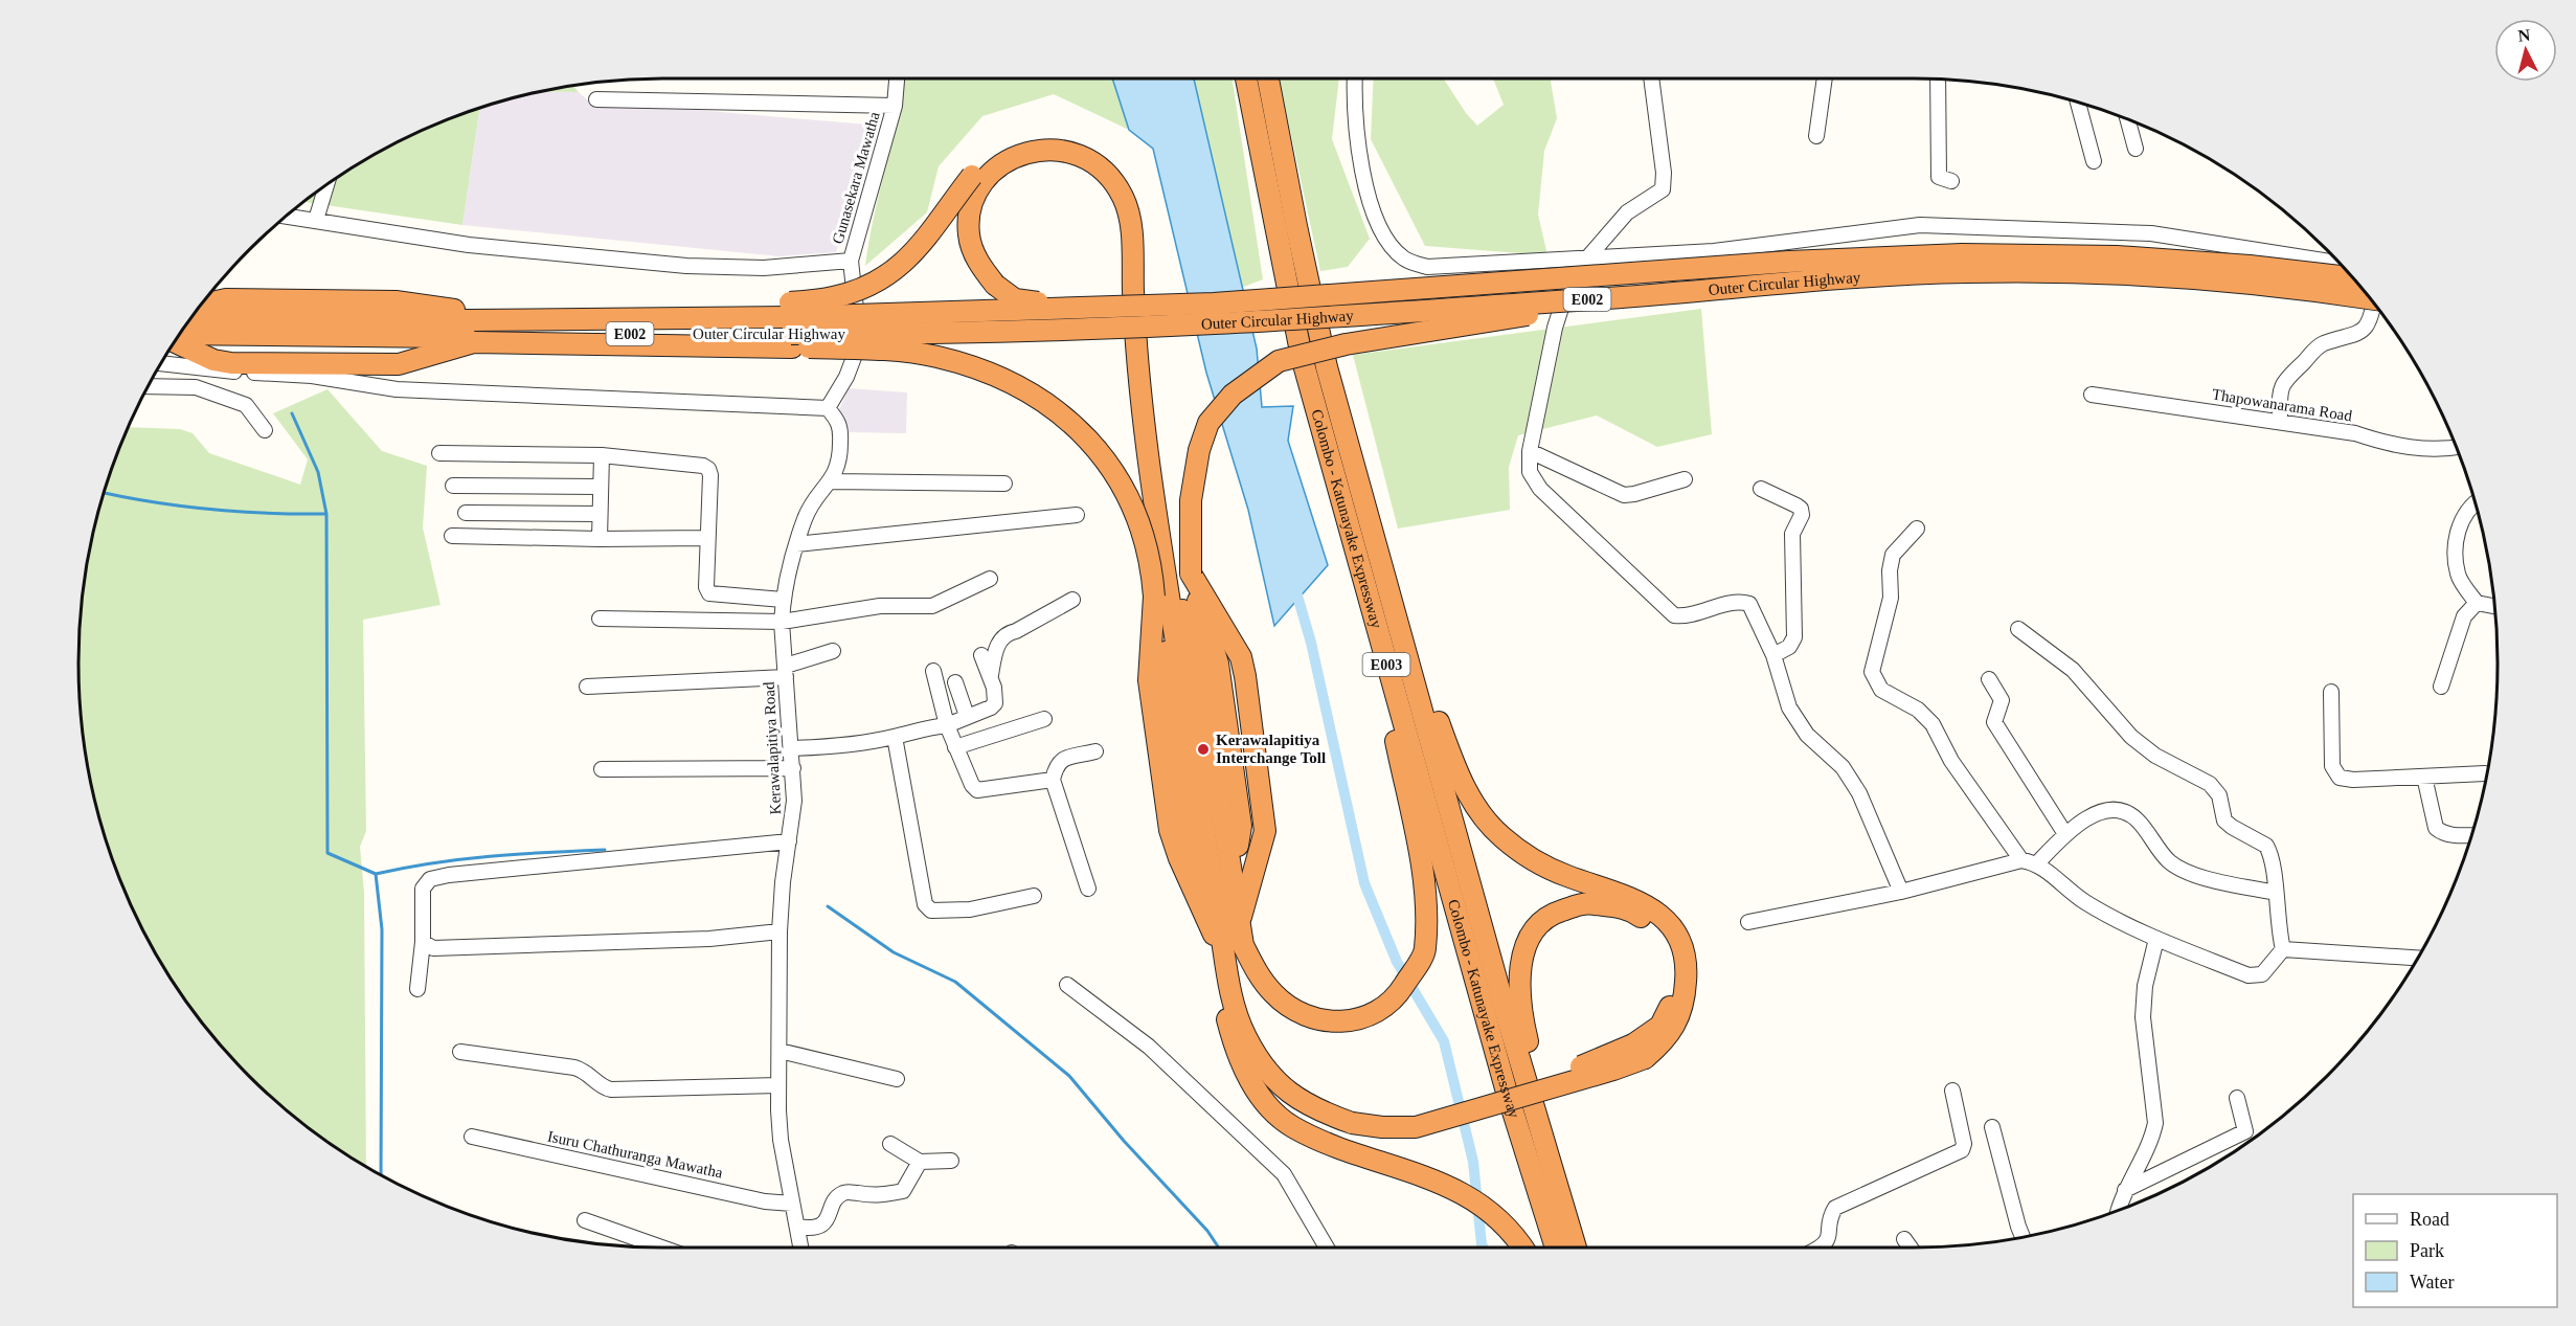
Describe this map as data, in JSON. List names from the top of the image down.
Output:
{
  "streets": {
    "highway": [
      "Outer Circular Highway",
      "E002",
      "Colombo - Katunayake Expressway",
      "E003"
    ],
    "street": [
      "Gunasekara Mawatha",
      "Thapowanarama Road",
      "Kerawalapitiya Road",
      "Isuru Chathuranga Mawatha"
    ]
  },
  "crossings": [
    ["Kerawalapitiya Road", "Isuru Chathuranga Mawatha"]
  ],
  "places": ["Kerawalapitiya Interchange Toll"],
  "legend": ["Road", "Park", "Water"],
  "north": "top"
}
